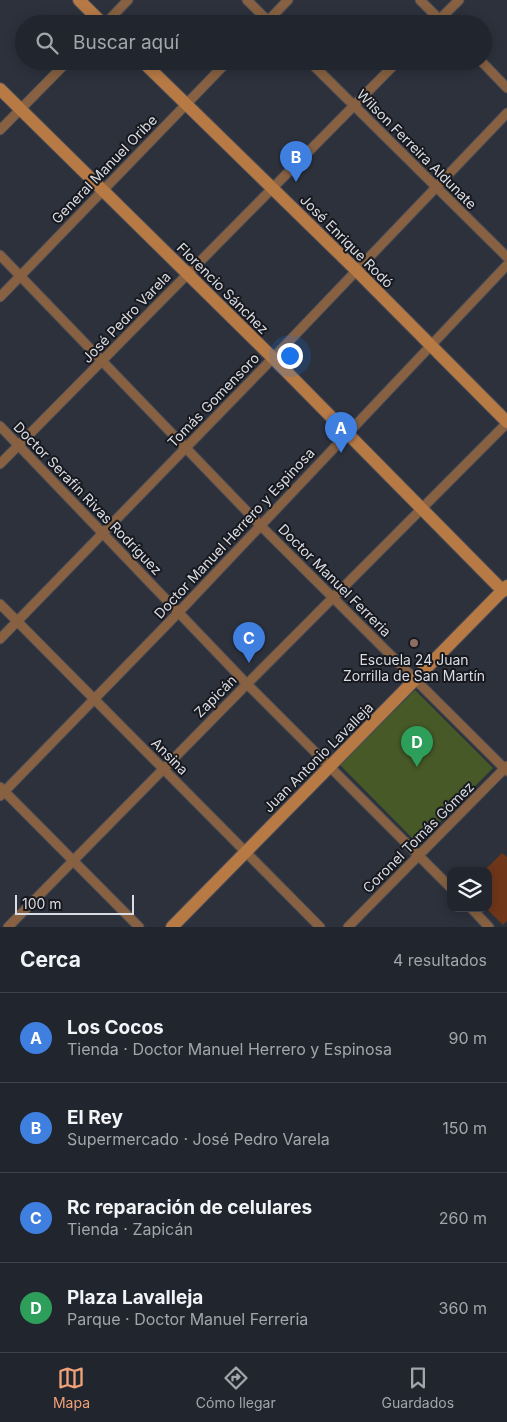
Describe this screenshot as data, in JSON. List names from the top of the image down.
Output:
{
  "streets": {
    "street": [
      "Wilson Ferreira Aldunate",
      "General Manuel Oribe",
      "José Enrique Rodó",
      "Florencio Sánchez",
      "José Pedro Varela",
      "Tomás Gomensoro",
      "Doctor Serafín Rivas Rodríguez",
      "Doctor Manuel Herrero y Espinosa",
      "Doctor Manuel Ferreria",
      "Zapicán",
      "Ansina",
      "Juan Antonio Lavalleja",
      "Coronel Tomás Gómez"
    ]
  },
  "crossings": [
    ["Wilson Ferreira Aldunate", "José Pedro Varela"],
    ["Wilson Ferreira Aldunate", "Tomás Gomensoro"],
    ["General Manuel Oribe", "José Enrique Rodó"],
    ["General Manuel Oribe", "Florencio Sánchez"],
    ["General Manuel Oribe", "Doctor Manuel Ferreria"],
    ["José Enrique Rodó", "José Pedro Varela"],
    ["José Enrique Rodó", "Tomás Gomensoro"],
    ["José Enrique Rodó", "Doctor Manuel Herrero y Espinosa"],
    ["José Enrique Rodó", "Zapicán"],
    ["Florencio Sánchez", "José Pedro Varela"],
    ["Florencio Sánchez", "Tomás Gomensoro"],
    ["Florencio Sánchez", "Doctor Manuel Herrero y Espinosa"],
    ["Florencio Sánchez", "Zapicán"],
    ["Florencio Sánchez", "Juan Antonio Lavalleja"],
    ["José Pedro Varela", "Doctor Serafín Rivas Rodríguez"],
    ["José Pedro Varela", "Doctor Manuel Ferreria"],
    ["Tomás Gomensoro", "Doctor Serafín Rivas Rodríguez"],
    ["Tomás Gomensoro", "Doctor Manuel Ferreria"],
    ["Tomás Gomensoro", "Ansina"],
    ["Doctor Serafín Rivas Rodríguez", "Doctor Manuel Herrero y Espinosa"],
    ["Doctor Serafín Rivas Rodríguez", "Zapicán"],
    ["Doctor Serafín Rivas Rodríguez", "Juan Antonio Lavalleja"],
    ["Doctor Serafín Rivas Rodríguez", "Coronel Tomás Gómez"],
    ["Doctor Manuel Herrero y Espinosa", "Doctor Manuel Ferreria"],
    ["Doctor Manuel Herrero y Espinosa", "Ansina"],
    ["Doctor Manuel Ferreria", "Zapicán"],
    ["Doctor Manuel Ferreria", "Juan Antonio Lavalleja"],
    ["Doctor Manuel Ferreria", "Coronel Tomás Gómez"],
    ["Zapicán", "Ansina"],
    ["Ansina", "Juan Antonio Lavalleja"]
  ],
  "places": ["Escuela 24 Juan Zorrilla de San Martín"],
  "scale_bar": "100 m",
  "page": {
    "search": "Buscar aquí",
    "pins": [
      "B",
      "A",
      "C",
      "D"
    ],
    "scale": "100 m",
    "heading": ["Cerca", "4 resultados"],
    "list": [
      {
        "mark": "A",
        "name": "Los Cocos",
        "note": "Tienda · Doctor Manuel Herrero y Espinosa",
        "value": "90 m"
      },
      {
        "mark": "B",
        "name": "El Rey",
        "note": "Supermercado · José Pedro Varela",
        "value": "150 m"
      },
      {
        "mark": "C",
        "name": "Rc reparación de celulares",
        "note": "Tienda · Zapicán",
        "value": "260 m"
      },
      {
        "mark": "D",
        "name": "Plaza Lavalleja",
        "note": "Parque · Doctor Manuel Ferreria",
        "value": "360 m"
      }
    ],
    "nav": ["Mapa", "Cómo llegar", "Guardados"]
  }
}
